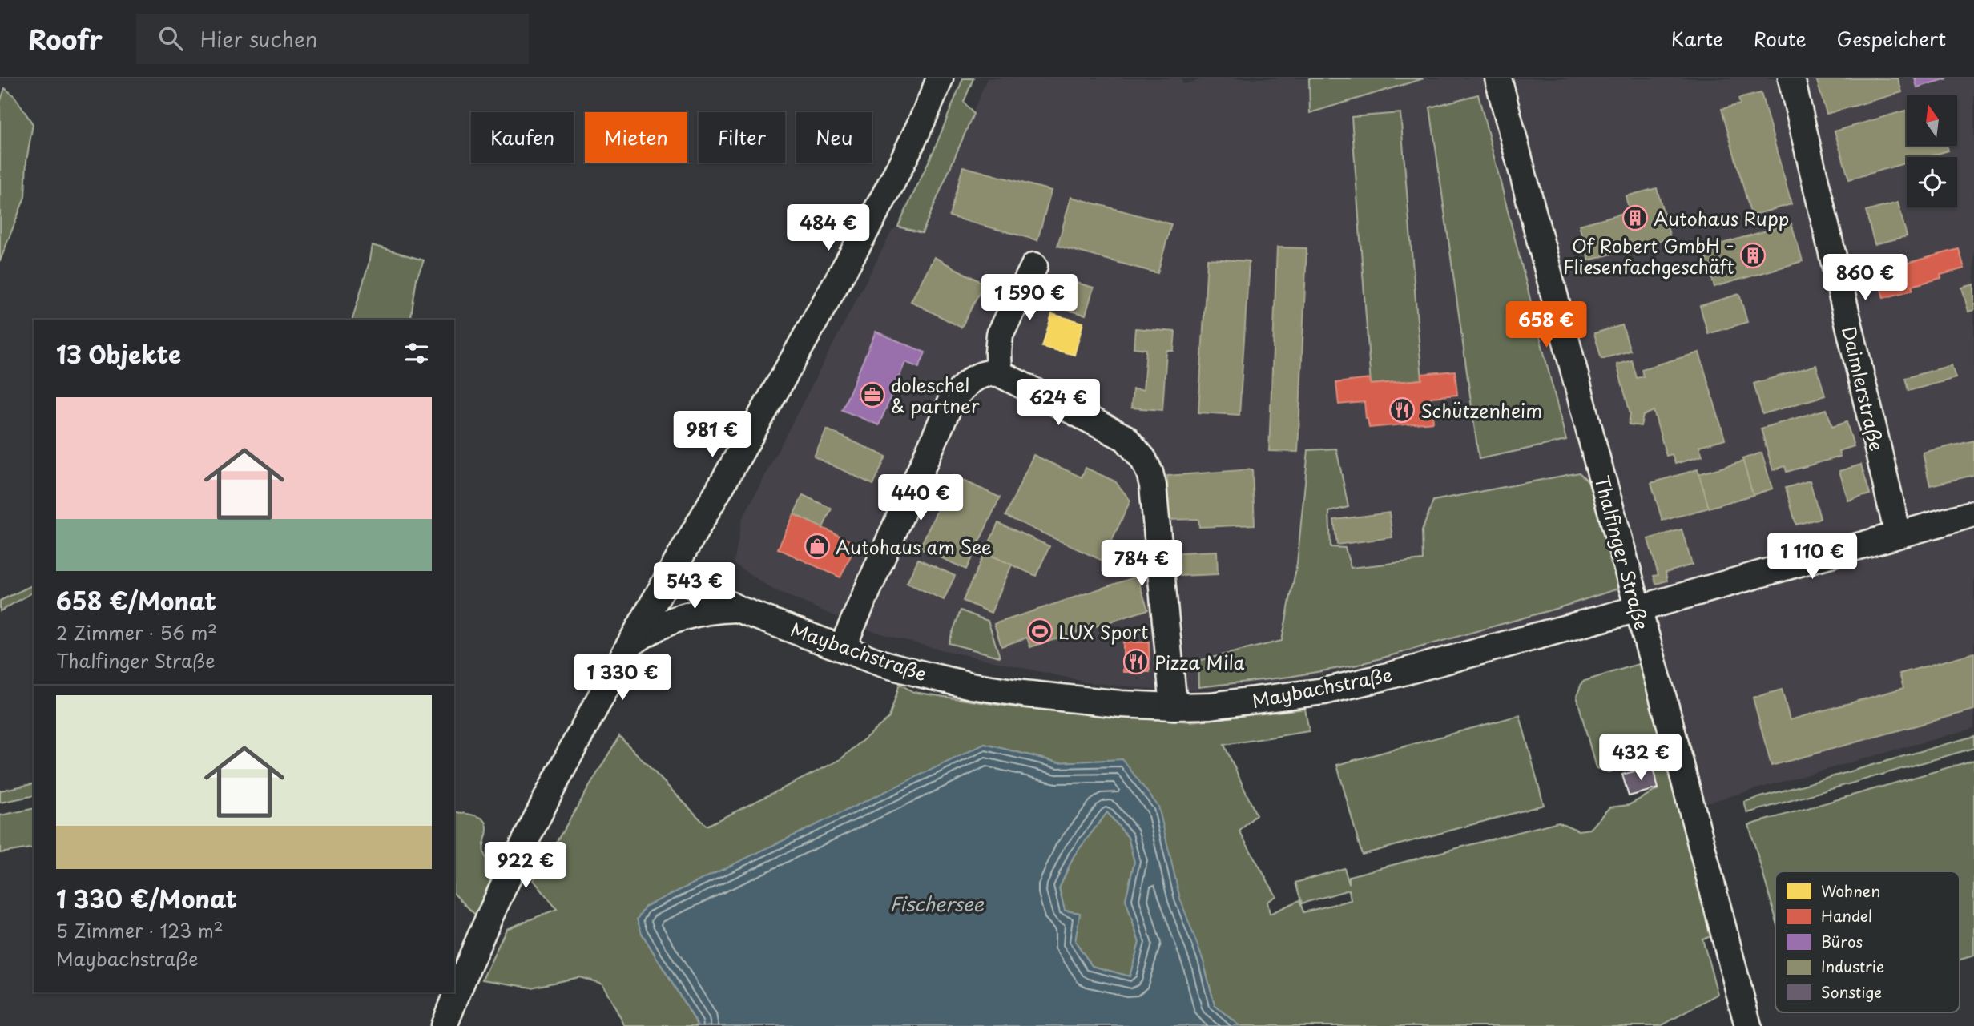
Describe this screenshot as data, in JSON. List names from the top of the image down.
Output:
{
  "streets": {
    "street": ["Daimlerstraße", "Thalfinger Straße", "Maybachstraße"]
  },
  "crossings": [
    ["Daimlerstraße", "Maybachstraße"],
    ["Thalfinger Straße", "Maybachstraße"]
  ],
  "water": ["Fischersee"],
  "places": {
    "building": ["Autohaus Rupp", "Of Robert GmbH - Fliesenfachgeschäft"],
    "office": ["doleschel & partner"],
    "restaurant": ["Schützenheim", "Pizza Mila"],
    "shop": ["Autohaus am See"],
    "sports": ["LUX Sport"]
  },
  "legend": [
    "Wohnen",
    "Handel",
    "Büros",
    "Industrie",
    "Sonstige"
  ],
  "north": "top",
  "page": {
    "header": "Roofr",
    "search": "Hier suchen",
    "nav": ["Karte", "Route", "Gespeichert"],
    "chip": [
      "Kaufen",
      "Mieten",
      "Filter",
      "Neu"
    ],
    "price": [
      "484 €",
      "860 €",
      "1 590 €",
      "658 €",
      "624 €",
      "981 €",
      "440 €",
      "1 110 €",
      "784 €",
      "543 €",
      "1 330 €",
      "432 €",
      "922 €"
    ],
    "heading": "13 Objekte",
    "list": [
      {
        "name": "658 €/Monat",
        "note": "2 Zimmer · 56 m² · Thalfinger Straße"
      },
      {
        "name": "1 330 €/Monat",
        "note": "5 Zimmer · 123 m² · Maybachstraße"
      }
    ]
  }
}
